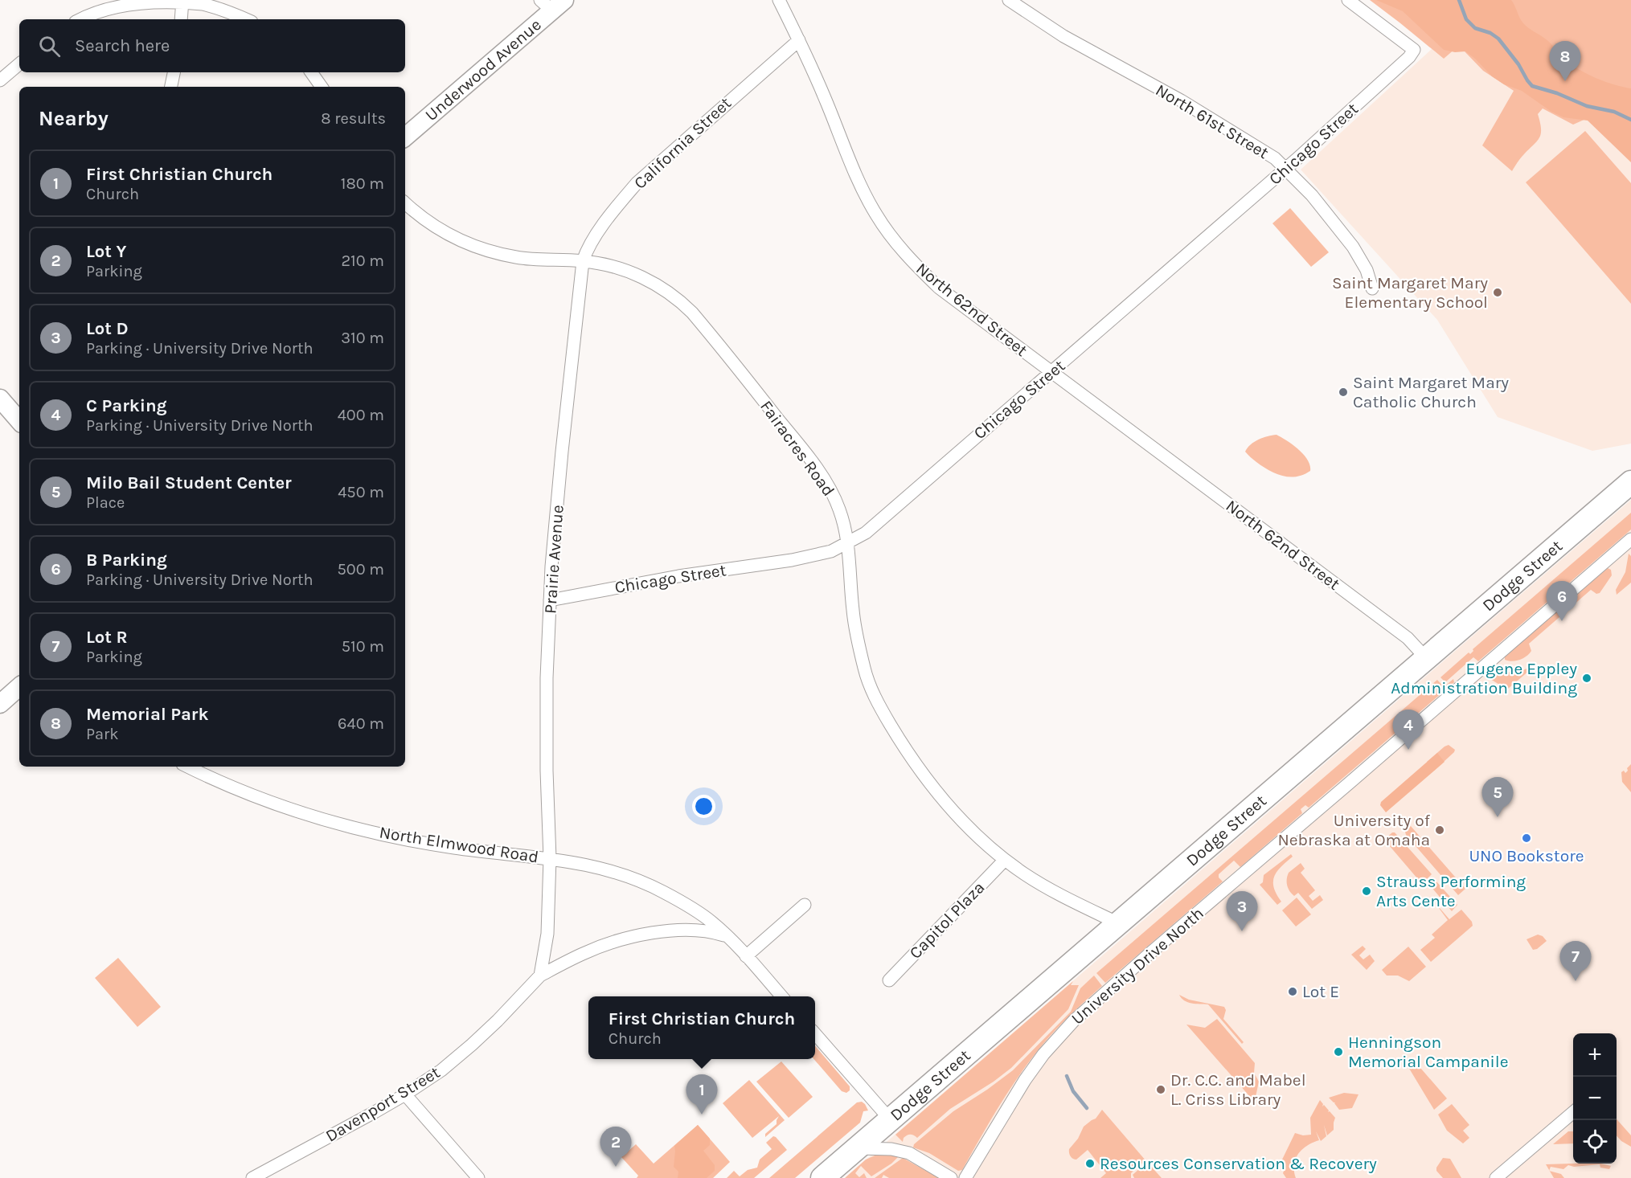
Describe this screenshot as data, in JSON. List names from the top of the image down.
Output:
{
  "streets": {
    "highway": ["Dodge Street"],
    "main road": ["Underwood Avenue"],
    "street": [
      "North 61st Street",
      "California Street",
      "Chicago Street",
      "North 62nd Street",
      "Fairacres Road",
      "Prairie Avenue",
      "North Elmwood Road",
      "Capitol Plaza",
      "University Drive North",
      "Davenport Street"
    ]
  },
  "crossings": [
    ["North 61st Street", "Chicago Street"],
    ["California Street", "North 62nd Street"],
    ["California Street", "Fairacres Road"],
    ["California Street", "Prairie Avenue"],
    ["Chicago Street", "North 62nd Street"],
    ["Chicago Street", "Fairacres Road"],
    ["Chicago Street", "Prairie Avenue"],
    ["North 62nd Street", "Dodge Street"],
    ["Fairacres Road", "Prairie Avenue"],
    ["Fairacres Road", "Dodge Street"],
    ["Fairacres Road", "Capitol Plaza"],
    ["Prairie Avenue", "North Elmwood Road"]
  ],
  "places": [
    "Saint Margaret Mary Elementary School",
    "Saint Margaret Mary Catholic Church",
    "Eugene Eppley Administration Building",
    "University of Nebraska at Omaha",
    "UNO Bookstore",
    "Strauss Performing Arts Cente",
    "Lot E",
    "Henningson Memorial Campanile",
    "Dr. C.C. and Mabel L. Criss Library",
    "Resources Conservation & Recovery"
  ],
  "page": {
    "search": "Search here",
    "pins": [
      "8",
      "6",
      "4",
      "5",
      "3",
      "7",
      "1",
      "2"
    ],
    "heading": ["Nearby", "8 results"],
    "list": [
      {
        "mark": "1",
        "name": "First Christian Church",
        "note": "Church",
        "value": "180 m"
      },
      {
        "mark": "2",
        "name": "Lot Y",
        "note": "Parking",
        "value": "210 m"
      },
      {
        "mark": "3",
        "name": "Lot D",
        "note": "Parking · University Drive North",
        "value": "310 m"
      },
      {
        "mark": "4",
        "name": "C Parking",
        "note": "Parking · University Drive North",
        "value": "400 m"
      },
      {
        "mark": "5",
        "name": "Milo Bail Student Center",
        "note": "Place",
        "value": "450 m"
      },
      {
        "mark": "6",
        "name": "B Parking",
        "note": "Parking · University Drive North",
        "value": "500 m"
      },
      {
        "mark": "7",
        "name": "Lot R",
        "note": "Parking",
        "value": "510 m"
      },
      {
        "mark": "8",
        "name": "Memorial Park",
        "note": "Park",
        "value": "640 m"
      }
    ],
    "popup": ["First Christian Church", "Church"],
    "map_buttons": ["+", "−"]
  }
}
